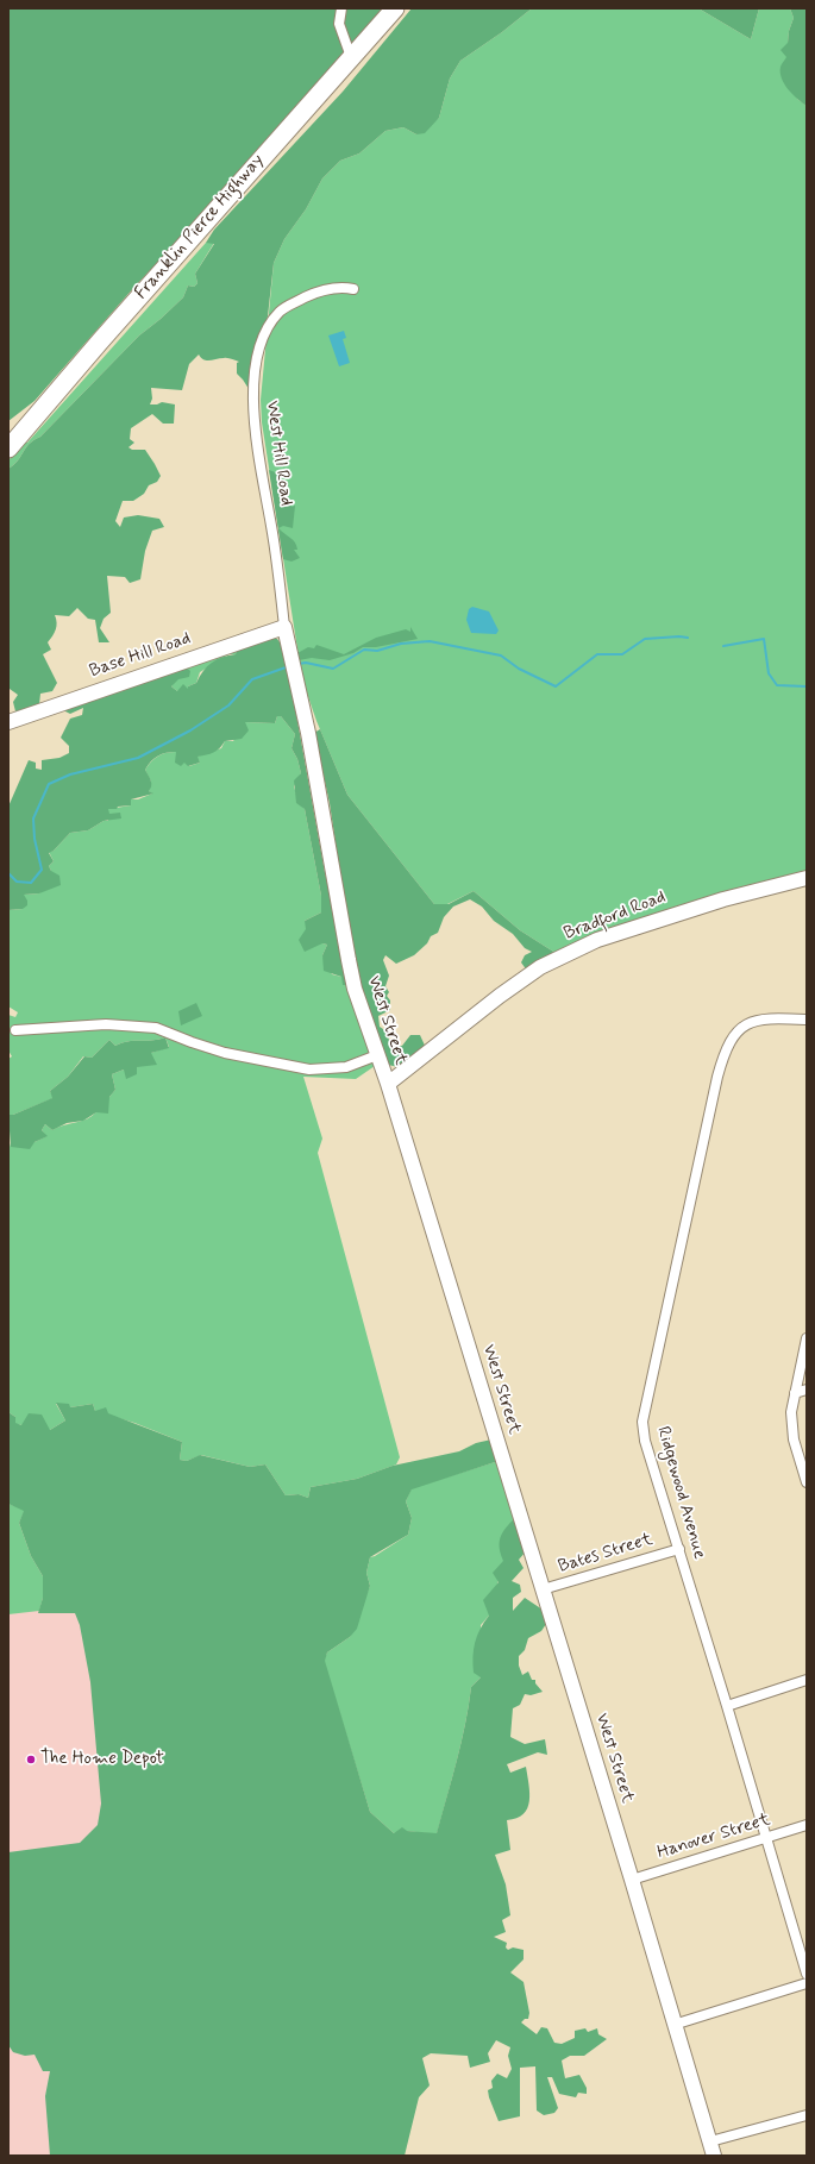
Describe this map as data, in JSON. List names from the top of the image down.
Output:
{
  "streets": {
    "highway": ["Franklin Pierce Highway"],
    "street": [
      "West Hill Road",
      "Base Hill Road",
      "Bradford Road",
      "West Street",
      "Ridgewood Avenue",
      "Bates Street",
      "Hanover Street"
    ]
  },
  "crossings": [
    ["West Hill Road", "Base Hill Road"],
    ["West Hill Road", "West Street"],
    ["Base Hill Road", "West Street"],
    ["Bradford Road", "West Street"],
    ["West Street", "Bates Street"],
    ["West Street", "Hanover Street"],
    ["Ridgewood Avenue", "Bates Street"],
    ["Ridgewood Avenue", "Hanover Street"]
  ],
  "places": ["The Home Depot"]
}
